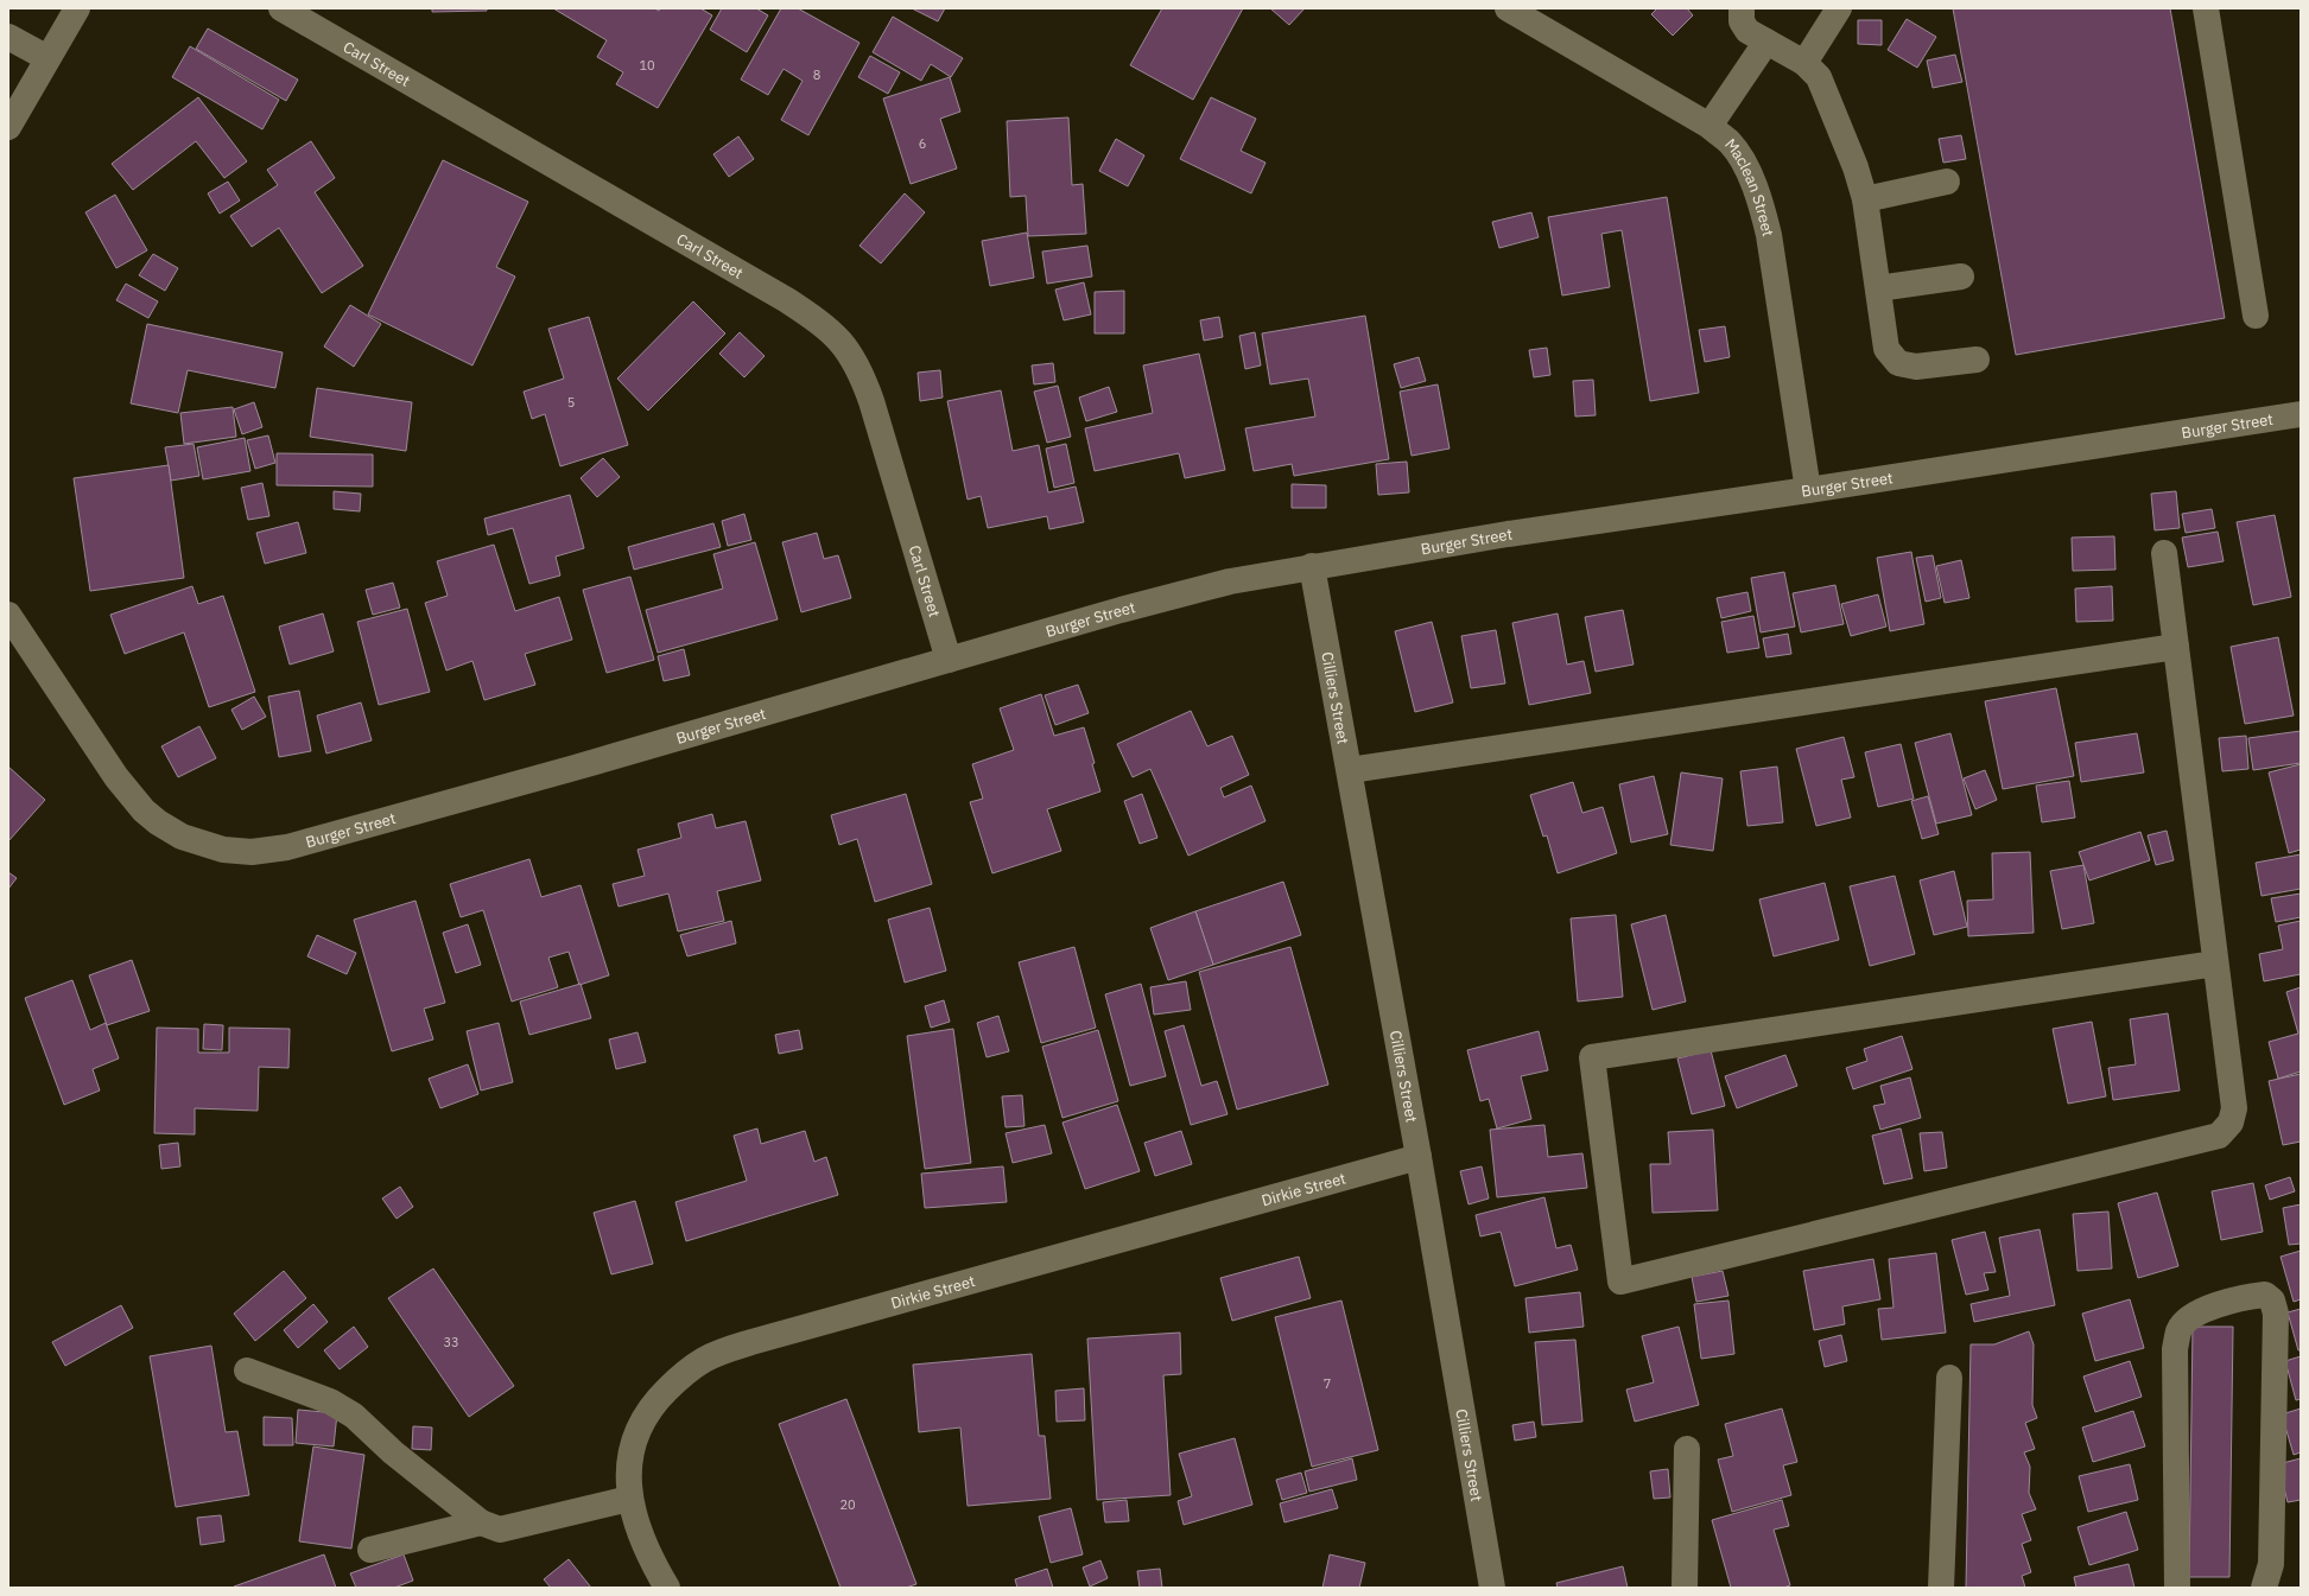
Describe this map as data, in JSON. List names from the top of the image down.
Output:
{
  "streets": {
    "street": [
      "Carl Street",
      "Maclean Street",
      "Burger Street",
      "Cilliers Street",
      "Dirkie Street"
    ]
  },
  "crossings": [
    ["Carl Street", "Burger Street"],
    ["Maclean Street", "Burger Street"],
    ["Burger Street", "Cilliers Street"],
    ["Cilliers Street", "Dirkie Street"]
  ],
  "house_numbers": [
    "10",
    "8",
    "6",
    "5",
    "33",
    "7",
    "20"
  ]
}
